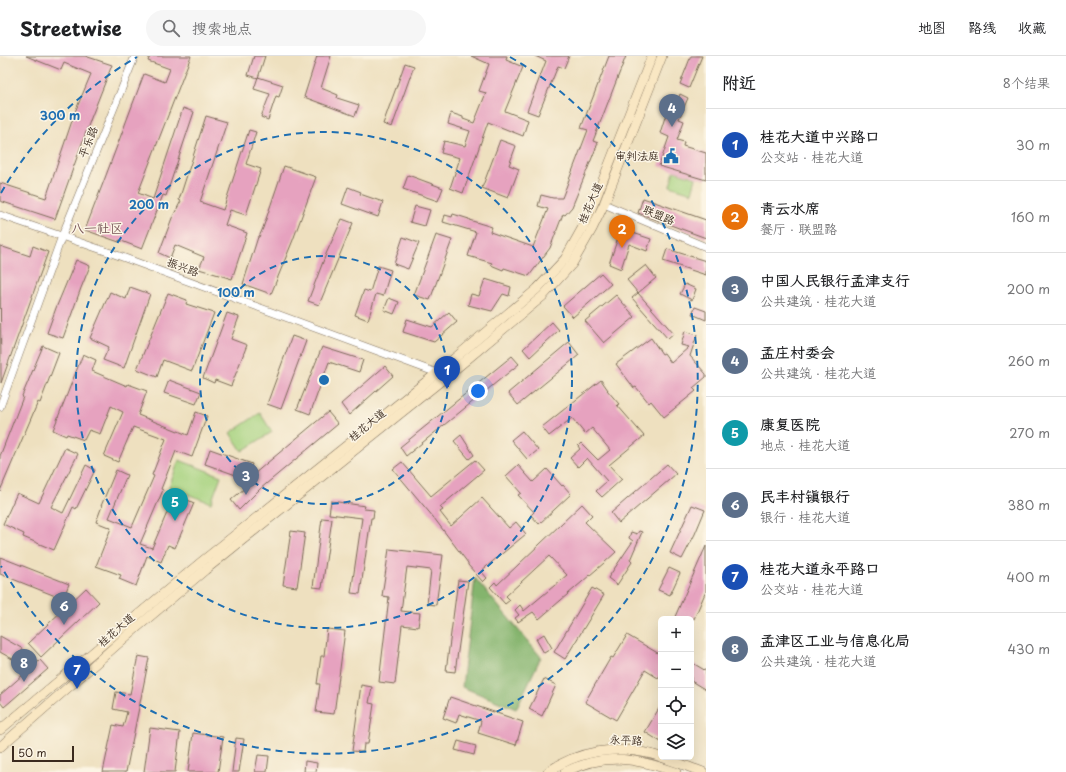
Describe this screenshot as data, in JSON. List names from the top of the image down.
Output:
{
  "streets": {
    "main road": ["桂花大道", "永平路"],
    "street": ["平乐路", "联盟路", "振兴路"]
  },
  "crossings": [
    ["平乐路", "振兴路"],
    ["桂花大道", "联盟路"],
    ["桂花大道", "振兴路"]
  ],
  "districts": ["八一社区"],
  "places": {
    "public building": ["审判法庭"]
  },
  "scale_bar": "50 m",
  "page": {
    "header": "Streetwise",
    "search": "搜索地点",
    "nav": ["地图", "路线", "收藏"],
    "heading": ["附近", "8个结果"],
    "pins": [
      "4",
      "2",
      "1",
      "3",
      "5",
      "6",
      "8",
      "7"
    ],
    "list": [
      {
        "mark": "1",
        "name": "桂花大道中兴路口",
        "note": "公交站 · 桂花大道",
        "value": "30 m"
      },
      {
        "mark": "2",
        "name": "青云水席",
        "note": "餐厅 · 联盟路",
        "value": "160 m"
      },
      {
        "mark": "3",
        "name": "中国人民银行孟津支行",
        "note": "公共建筑 · 桂花大道",
        "value": "200 m"
      },
      {
        "mark": "4",
        "name": "孟庄村委会",
        "note": "公共建筑 · 桂花大道",
        "value": "260 m"
      },
      {
        "mark": "5",
        "name": "康复医院",
        "note": "地点 · 桂花大道",
        "value": "270 m"
      },
      {
        "mark": "6",
        "name": "民丰村镇银行",
        "note": "银行 · 桂花大道",
        "value": "380 m"
      },
      {
        "mark": "7",
        "name": "桂花大道永平路口",
        "note": "公交站 · 桂花大道",
        "value": "400 m"
      },
      {
        "mark": "8",
        "name": "孟津区工业与信息化局",
        "note": "公共建筑 · 桂花大道",
        "value": "430 m"
      }
    ],
    "map_buttons": ["+", "−"],
    "scale": "50 m"
  },
  "rings": ["300 m", "200 m", "100 m"]
}
